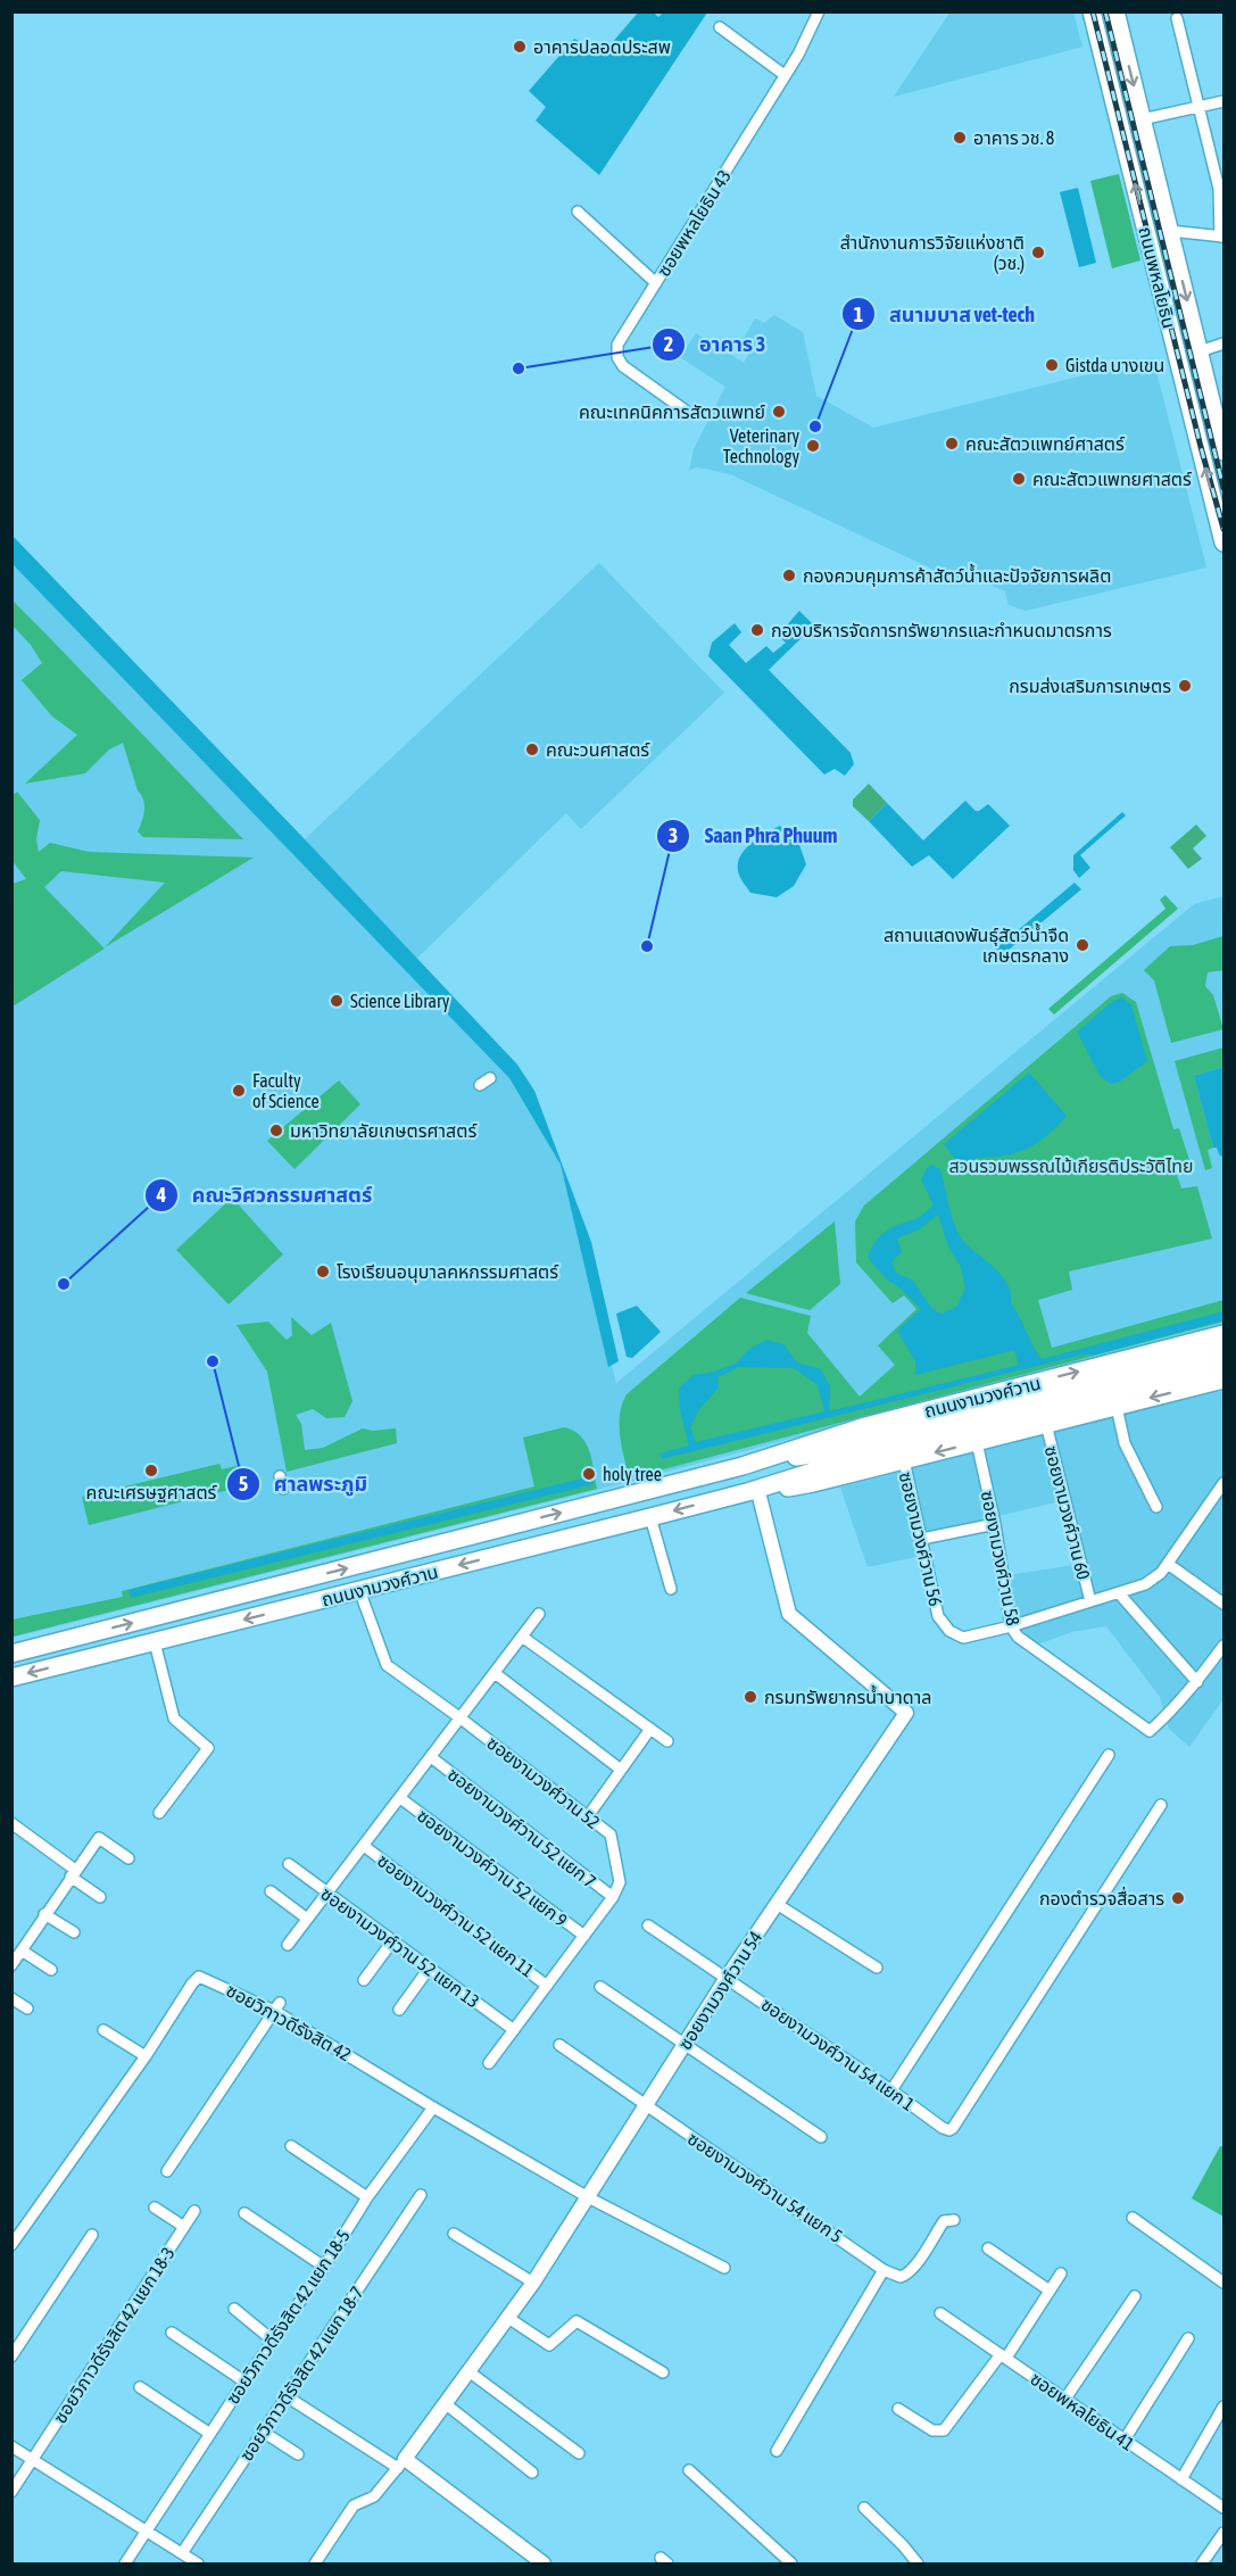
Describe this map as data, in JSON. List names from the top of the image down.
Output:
{
  "streets": {
    "main road": ["ถนนพหลโยธิน", "ถนนงามวงศ์วาน"],
    "street": [
      "ซอยพหลโยธิน 43",
      "ซอยงามวงศ์วาน 60",
      "ซอยงามวงศ์วาน 56",
      "ซอยงามวงศ์วาน 58",
      "ซอยงามวงศ์วาน 52",
      "ซอยงามวงศ์วาน 52 แยก 7",
      "ซอยงามวงศ์วาน 52 แยก 9",
      "ซอยงามวงศ์วาน 52 แยก 11",
      "ซอยงามวงศ์วาน 52 แยก 13",
      "ซอยงามวงศ์วาน 54",
      "ซอยวิภาวดีรังสิต 42",
      "ซอยงามวงศ์วาน 54 แยก 1",
      "ซอยงามวงศ์วาน 54 แยก 5",
      "ซอยวิภาวดีรังสิต 42 แยก 18-5",
      "ซอยวิภาวดีรังสิต 42 แยก 18-3",
      "ซอยวิภาวดีรังสิต 42 แยก 18-7",
      "ซอยพหลโยธิน 41"
    ]
  },
  "crossings": [
    ["ถนนงามวงศ์วาน", "ซอยงามวงศ์วาน 60"],
    ["ถนนงามวงศ์วาน", "ซอยงามวงศ์วาน 56"],
    ["ถนนงามวงศ์วาน", "ซอยงามวงศ์วาน 58"],
    ["ถนนงามวงศ์วาน", "ซอยงามวงศ์วาน 52"],
    ["ถนนงามวงศ์วาน", "ซอยงามวงศ์วาน 54"],
    ["ซอยงามวงศ์วาน 60", "ซอยงามวงศ์วาน 56"],
    ["ซอยงามวงศ์วาน 56", "ซอยงามวงศ์วาน 58"],
    ["ซอยงามวงศ์วาน 52", "ซอยงามวงศ์วาน 52 แยก 7"],
    ["ซอยงามวงศ์วาน 52", "ซอยงามวงศ์วาน 52 แยก 9"],
    ["ซอยงามวงศ์วาน 52", "ซอยงามวงศ์วาน 52 แยก 11"],
    ["ซอยงามวงศ์วาน 52", "ซอยงามวงศ์วาน 52 แยก 13"],
    ["ซอยงามวงศ์วาน 54", "ซอยวิภาวดีรังสิต 42"],
    ["ซอยงามวงศ์วาน 54", "ซอยงามวงศ์วาน 54 แยก 1"],
    ["ซอยงามวงศ์วาน 54", "ซอยงามวงศ์วาน 54 แยก 5"],
    ["ซอยวิภาวดีรังสิต 42", "ซอยวิภาวดีรังสิต 42 แยก 18-5"]
  ],
  "parks": ["สวนรวมพรรณไม้เกียรติประวัติไทย"],
  "places": [
    "อาคารปลอดประสพ",
    "อาคาร วช. 8",
    "สำนักงานการวิจัยแห่งชาติ (วช.)",
    "Gistda บางเขน",
    "อาคาร 3",
    "คณะเทคนิคการสัตวแพทย์",
    "สนามบาส vet-tech",
    "คณะสัตวแพทย์ศาสตร์",
    "Veterinary Technology",
    "คณะสัตวแพทยศาสตร์",
    "กองควบคุมการค้าสัตว์น้ำและปัจจัยการผลิต",
    "กองบริหารจัดการทรัพยากรและกำหนดมาตรการ",
    "กรมส่งเสริมการเกษตร",
    "คณะวนศาสตร์",
    "สถานแสดงพันธุ์สัตว์น้ำจืด เกษตรกลาง",
    "Saan Phra Phuum",
    "Science Library",
    "Faculty of Science",
    "มหาวิทยาลัยเกษตรศาสตร์",
    "โรงเรียนอนุบาลคหกรรมศาสตร์",
    "คณะวิศวกรรมศาสตร์",
    "ศาลพระภูมิ",
    "คณะเศรษฐศาสตร์",
    "holy tree",
    "กรมทรัพยากรน้ำบาดาล",
    "กองตำรวจสื่อสาร"
  ]
}
